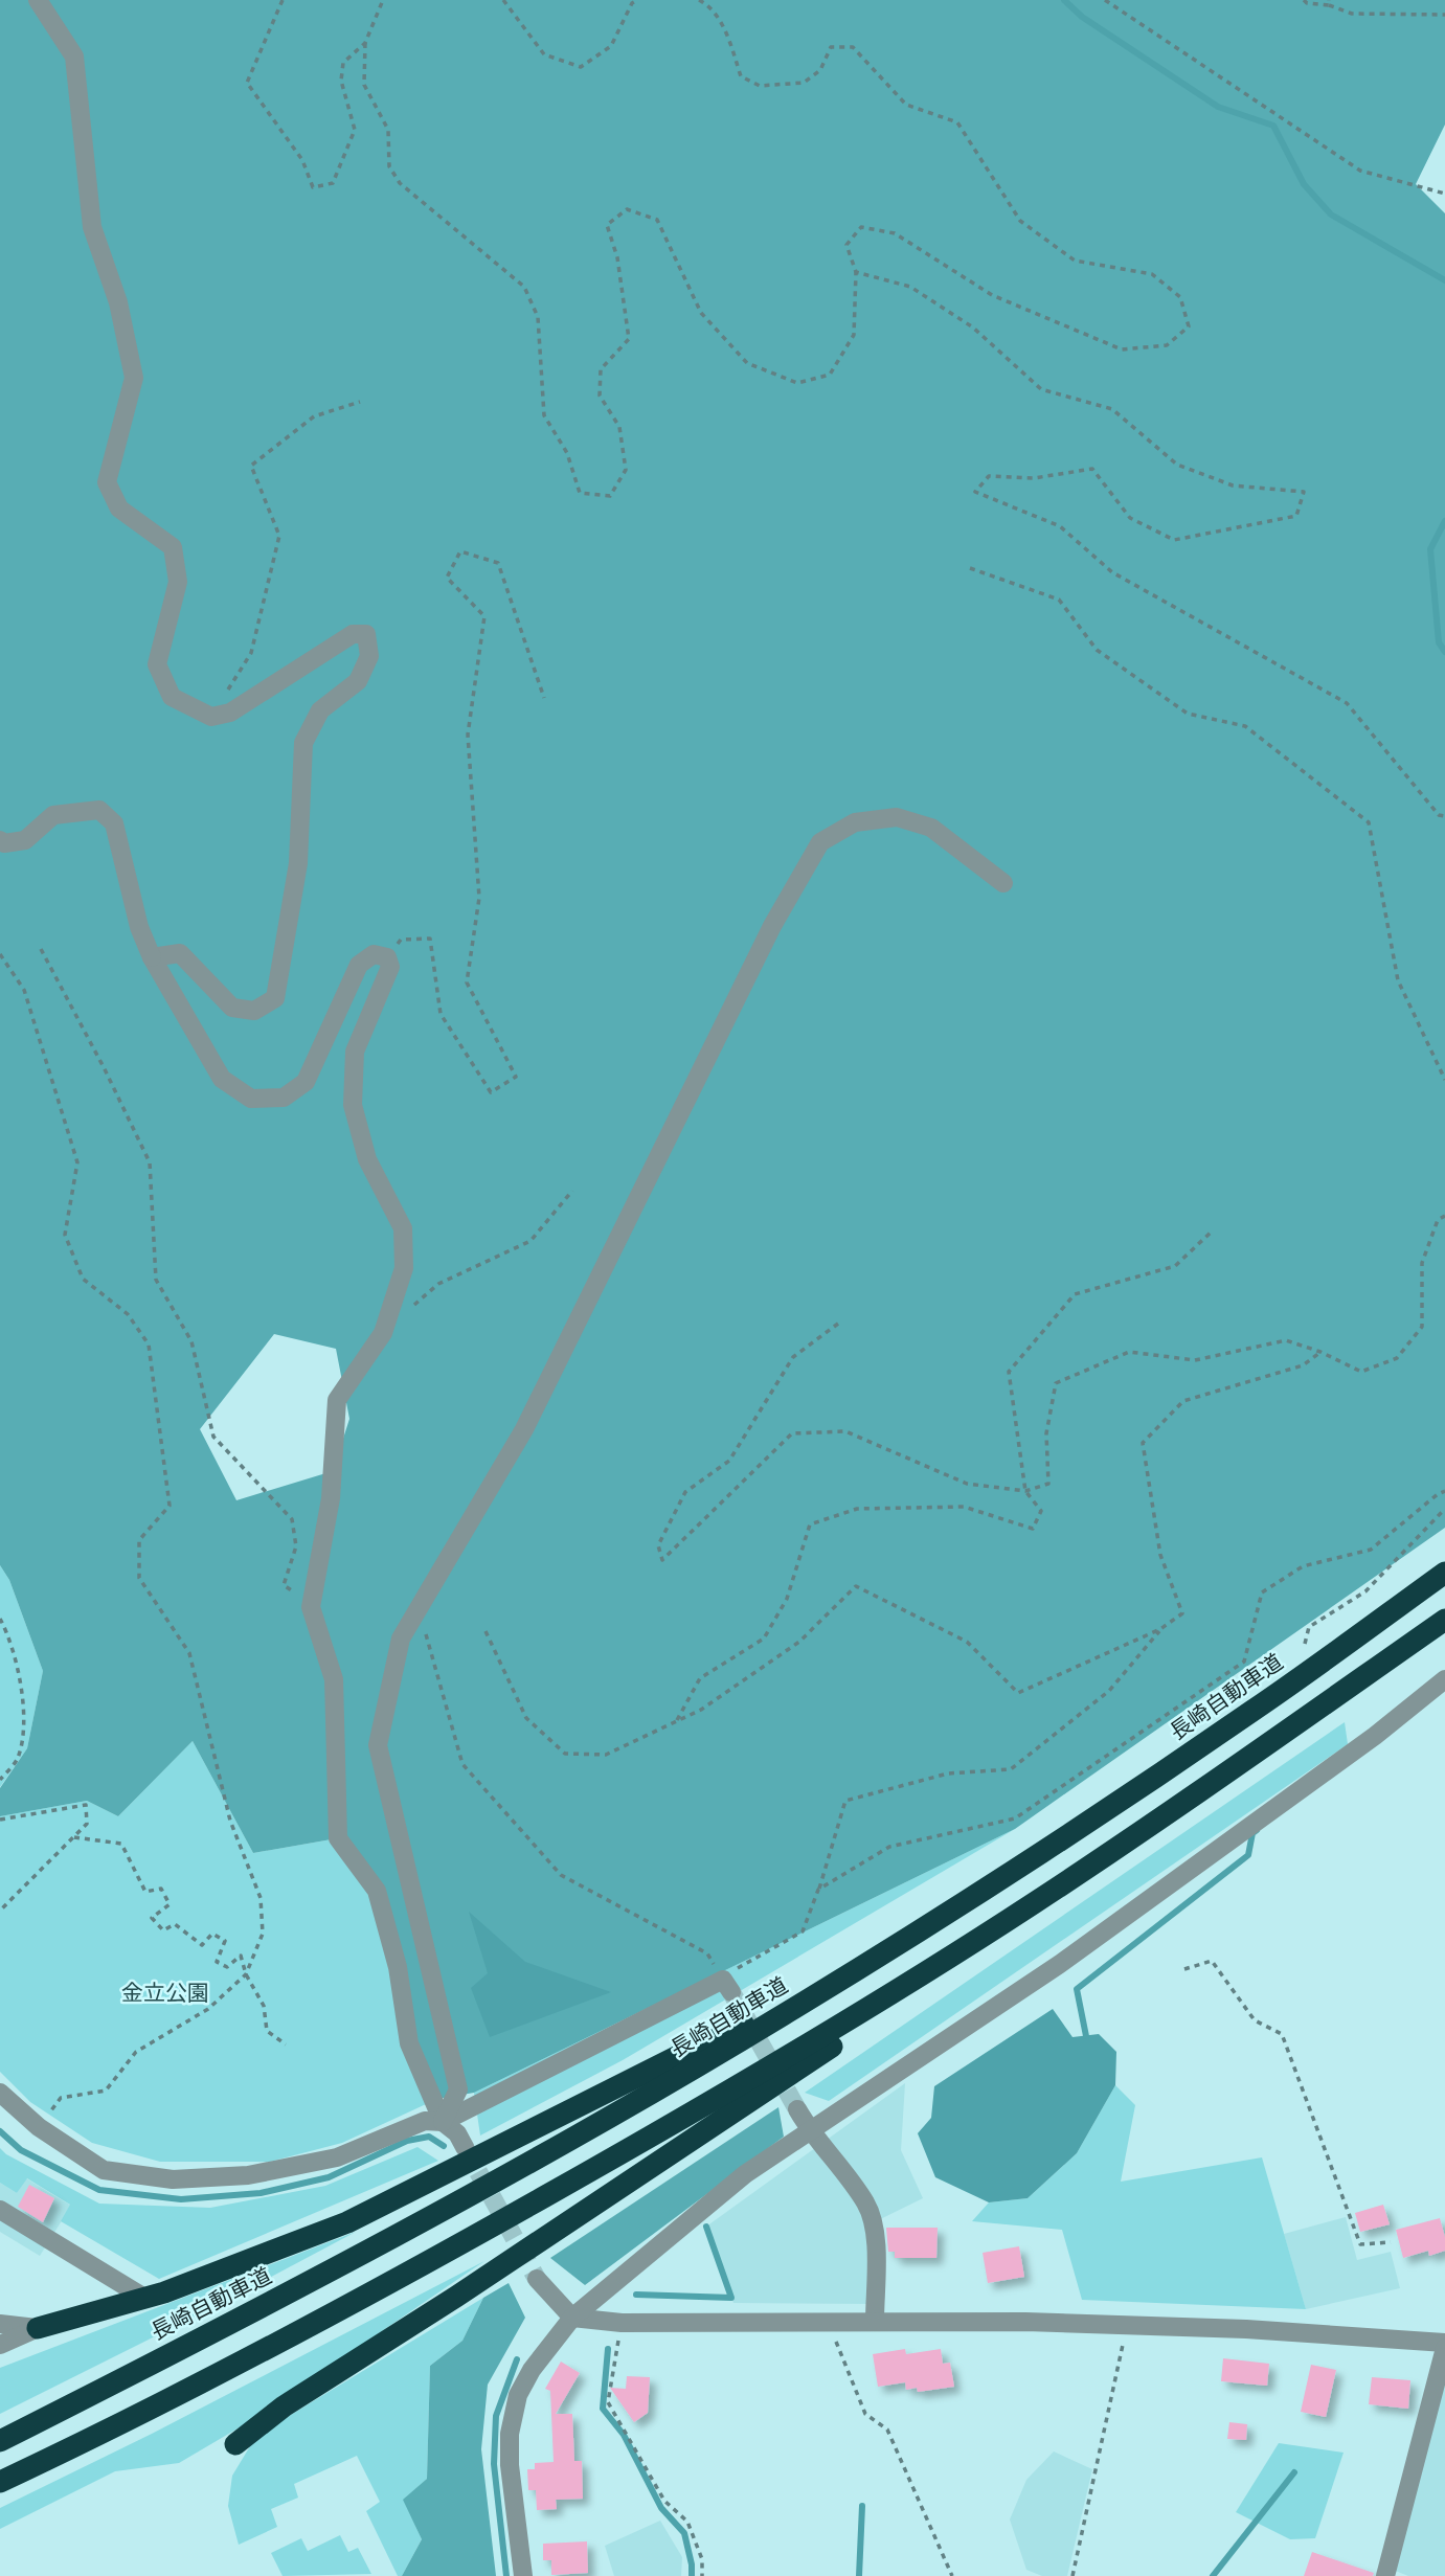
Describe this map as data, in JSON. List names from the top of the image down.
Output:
{
  "streets": {
    "highway": ["長崎自動車道"]
  },
  "parks": ["金立公園"]
}
